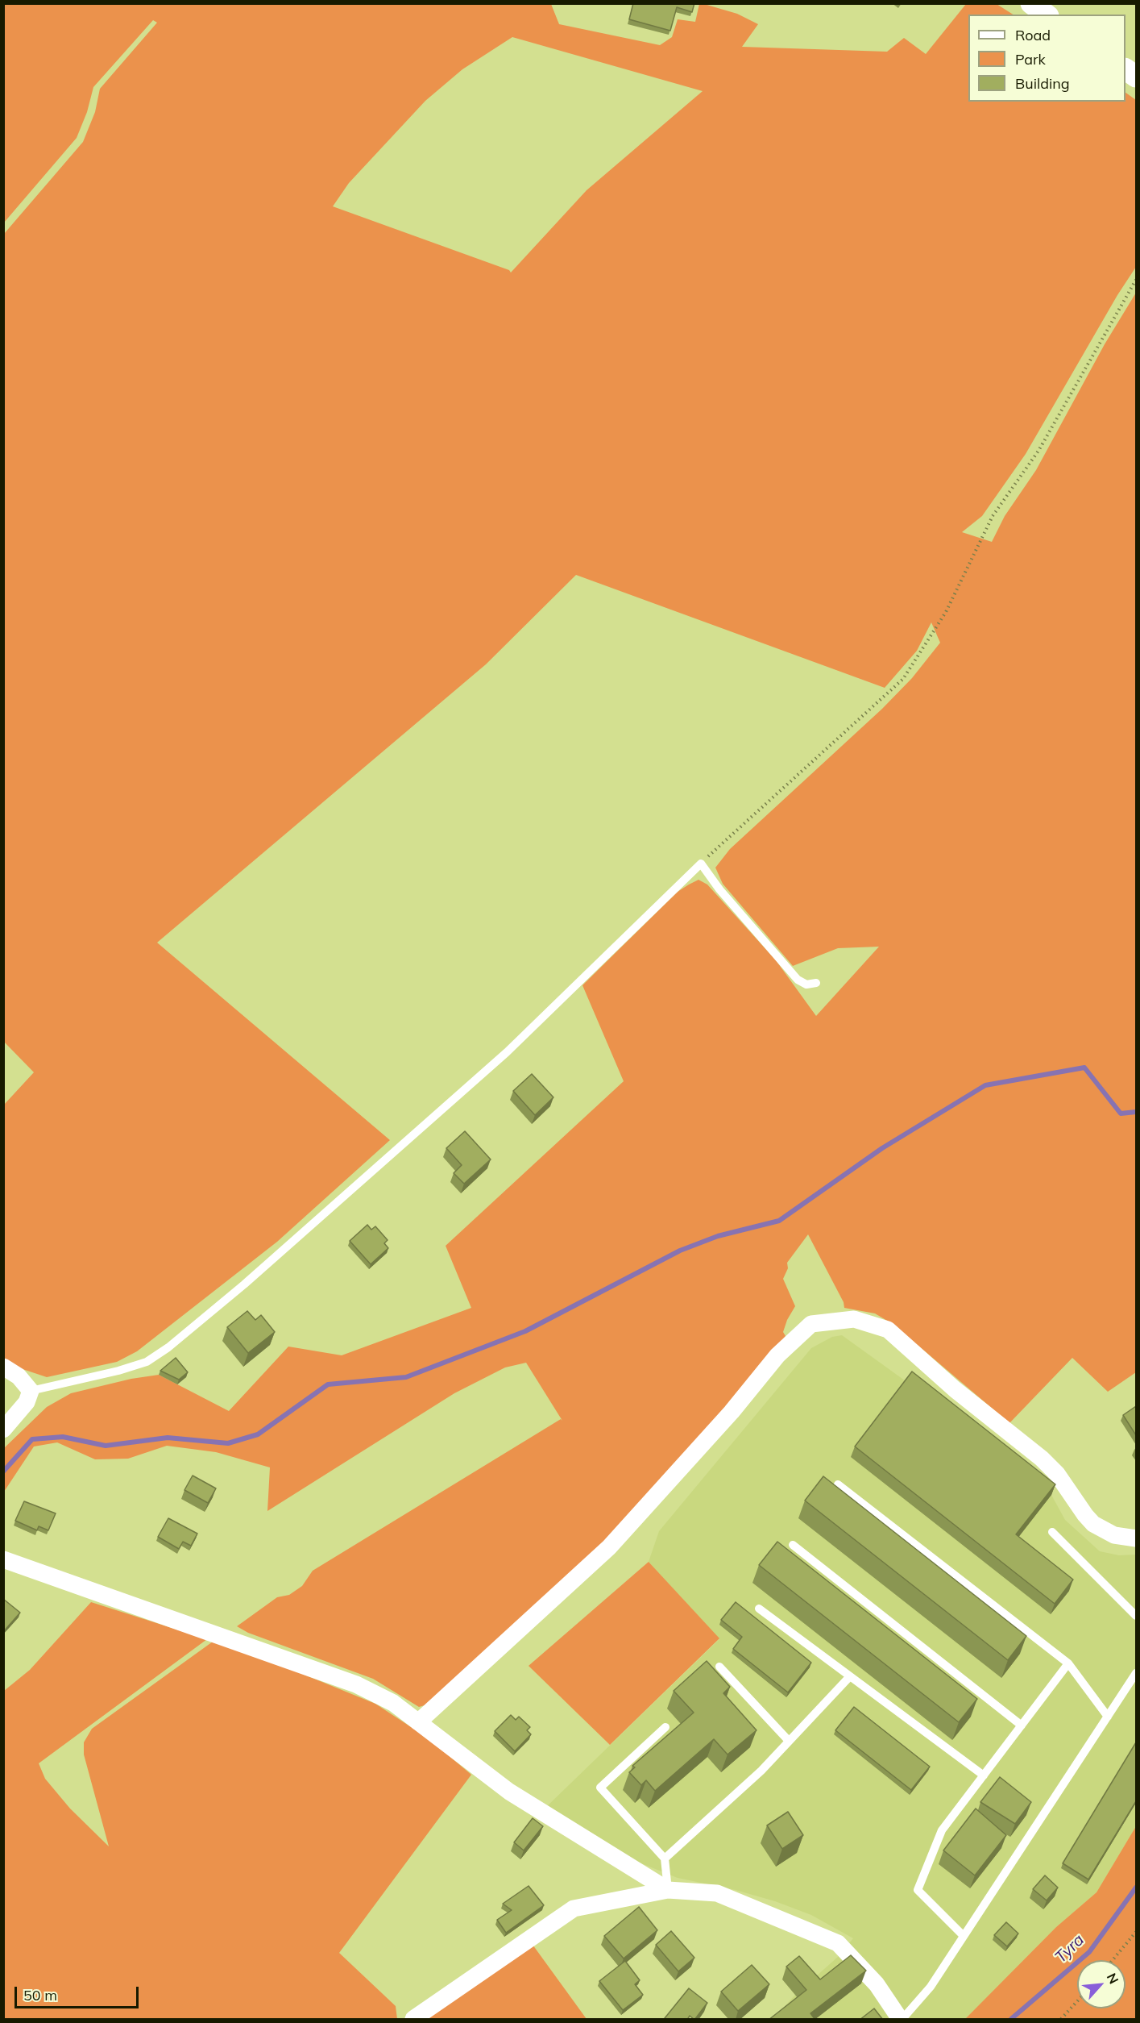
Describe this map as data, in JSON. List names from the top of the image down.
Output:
{
  "water": ["Tyra"],
  "legend": ["Road", "Park", "Building"],
  "scale_bar": "50 m",
  "north": "top right"
}
